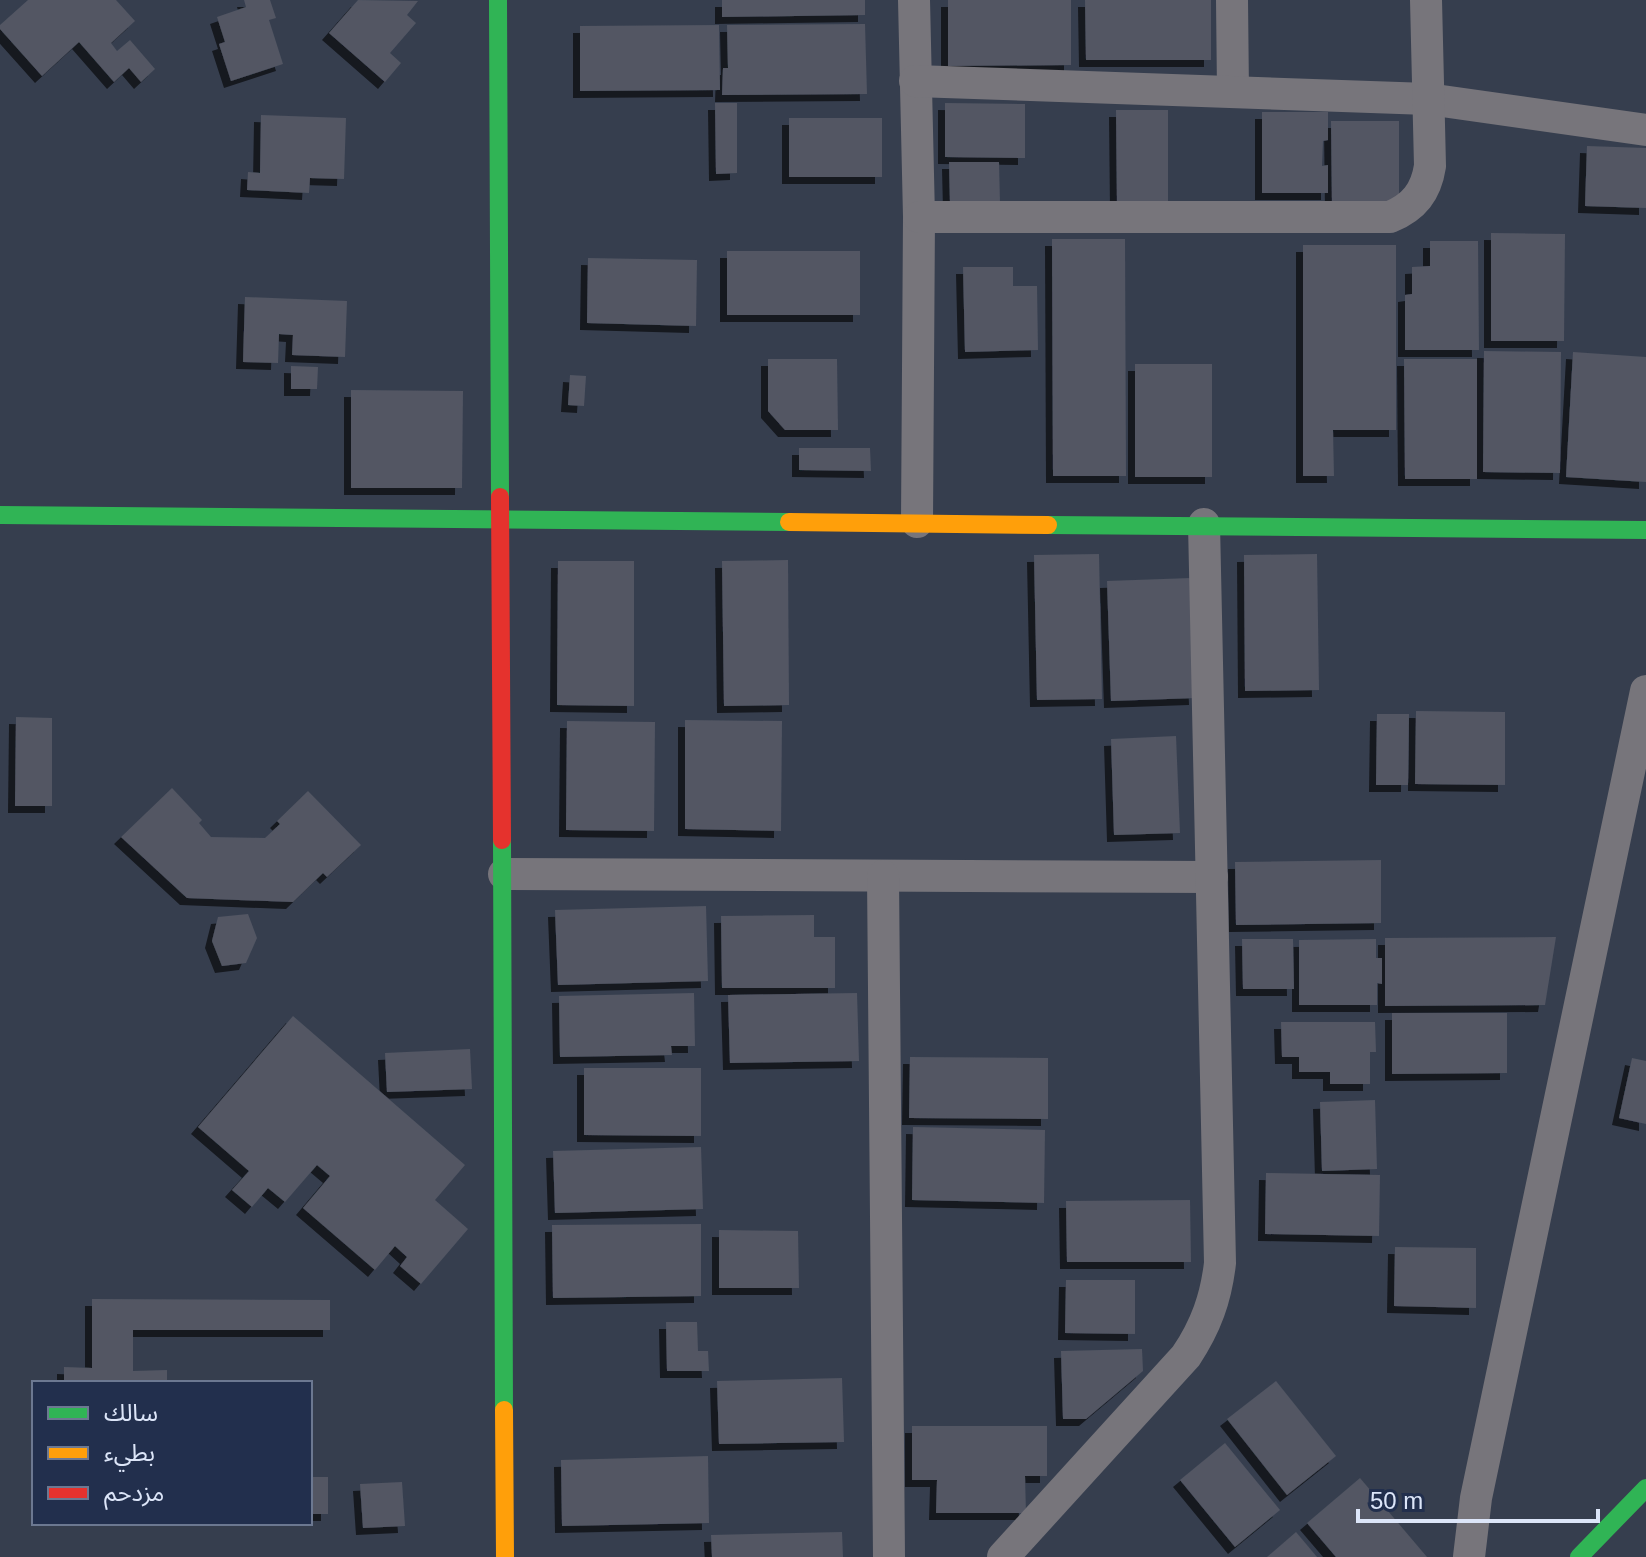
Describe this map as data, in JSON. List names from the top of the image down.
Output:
{
  "legend": ["سالك", "بطيء", "مزدحم"],
  "scale_bar": "50 m"
}
